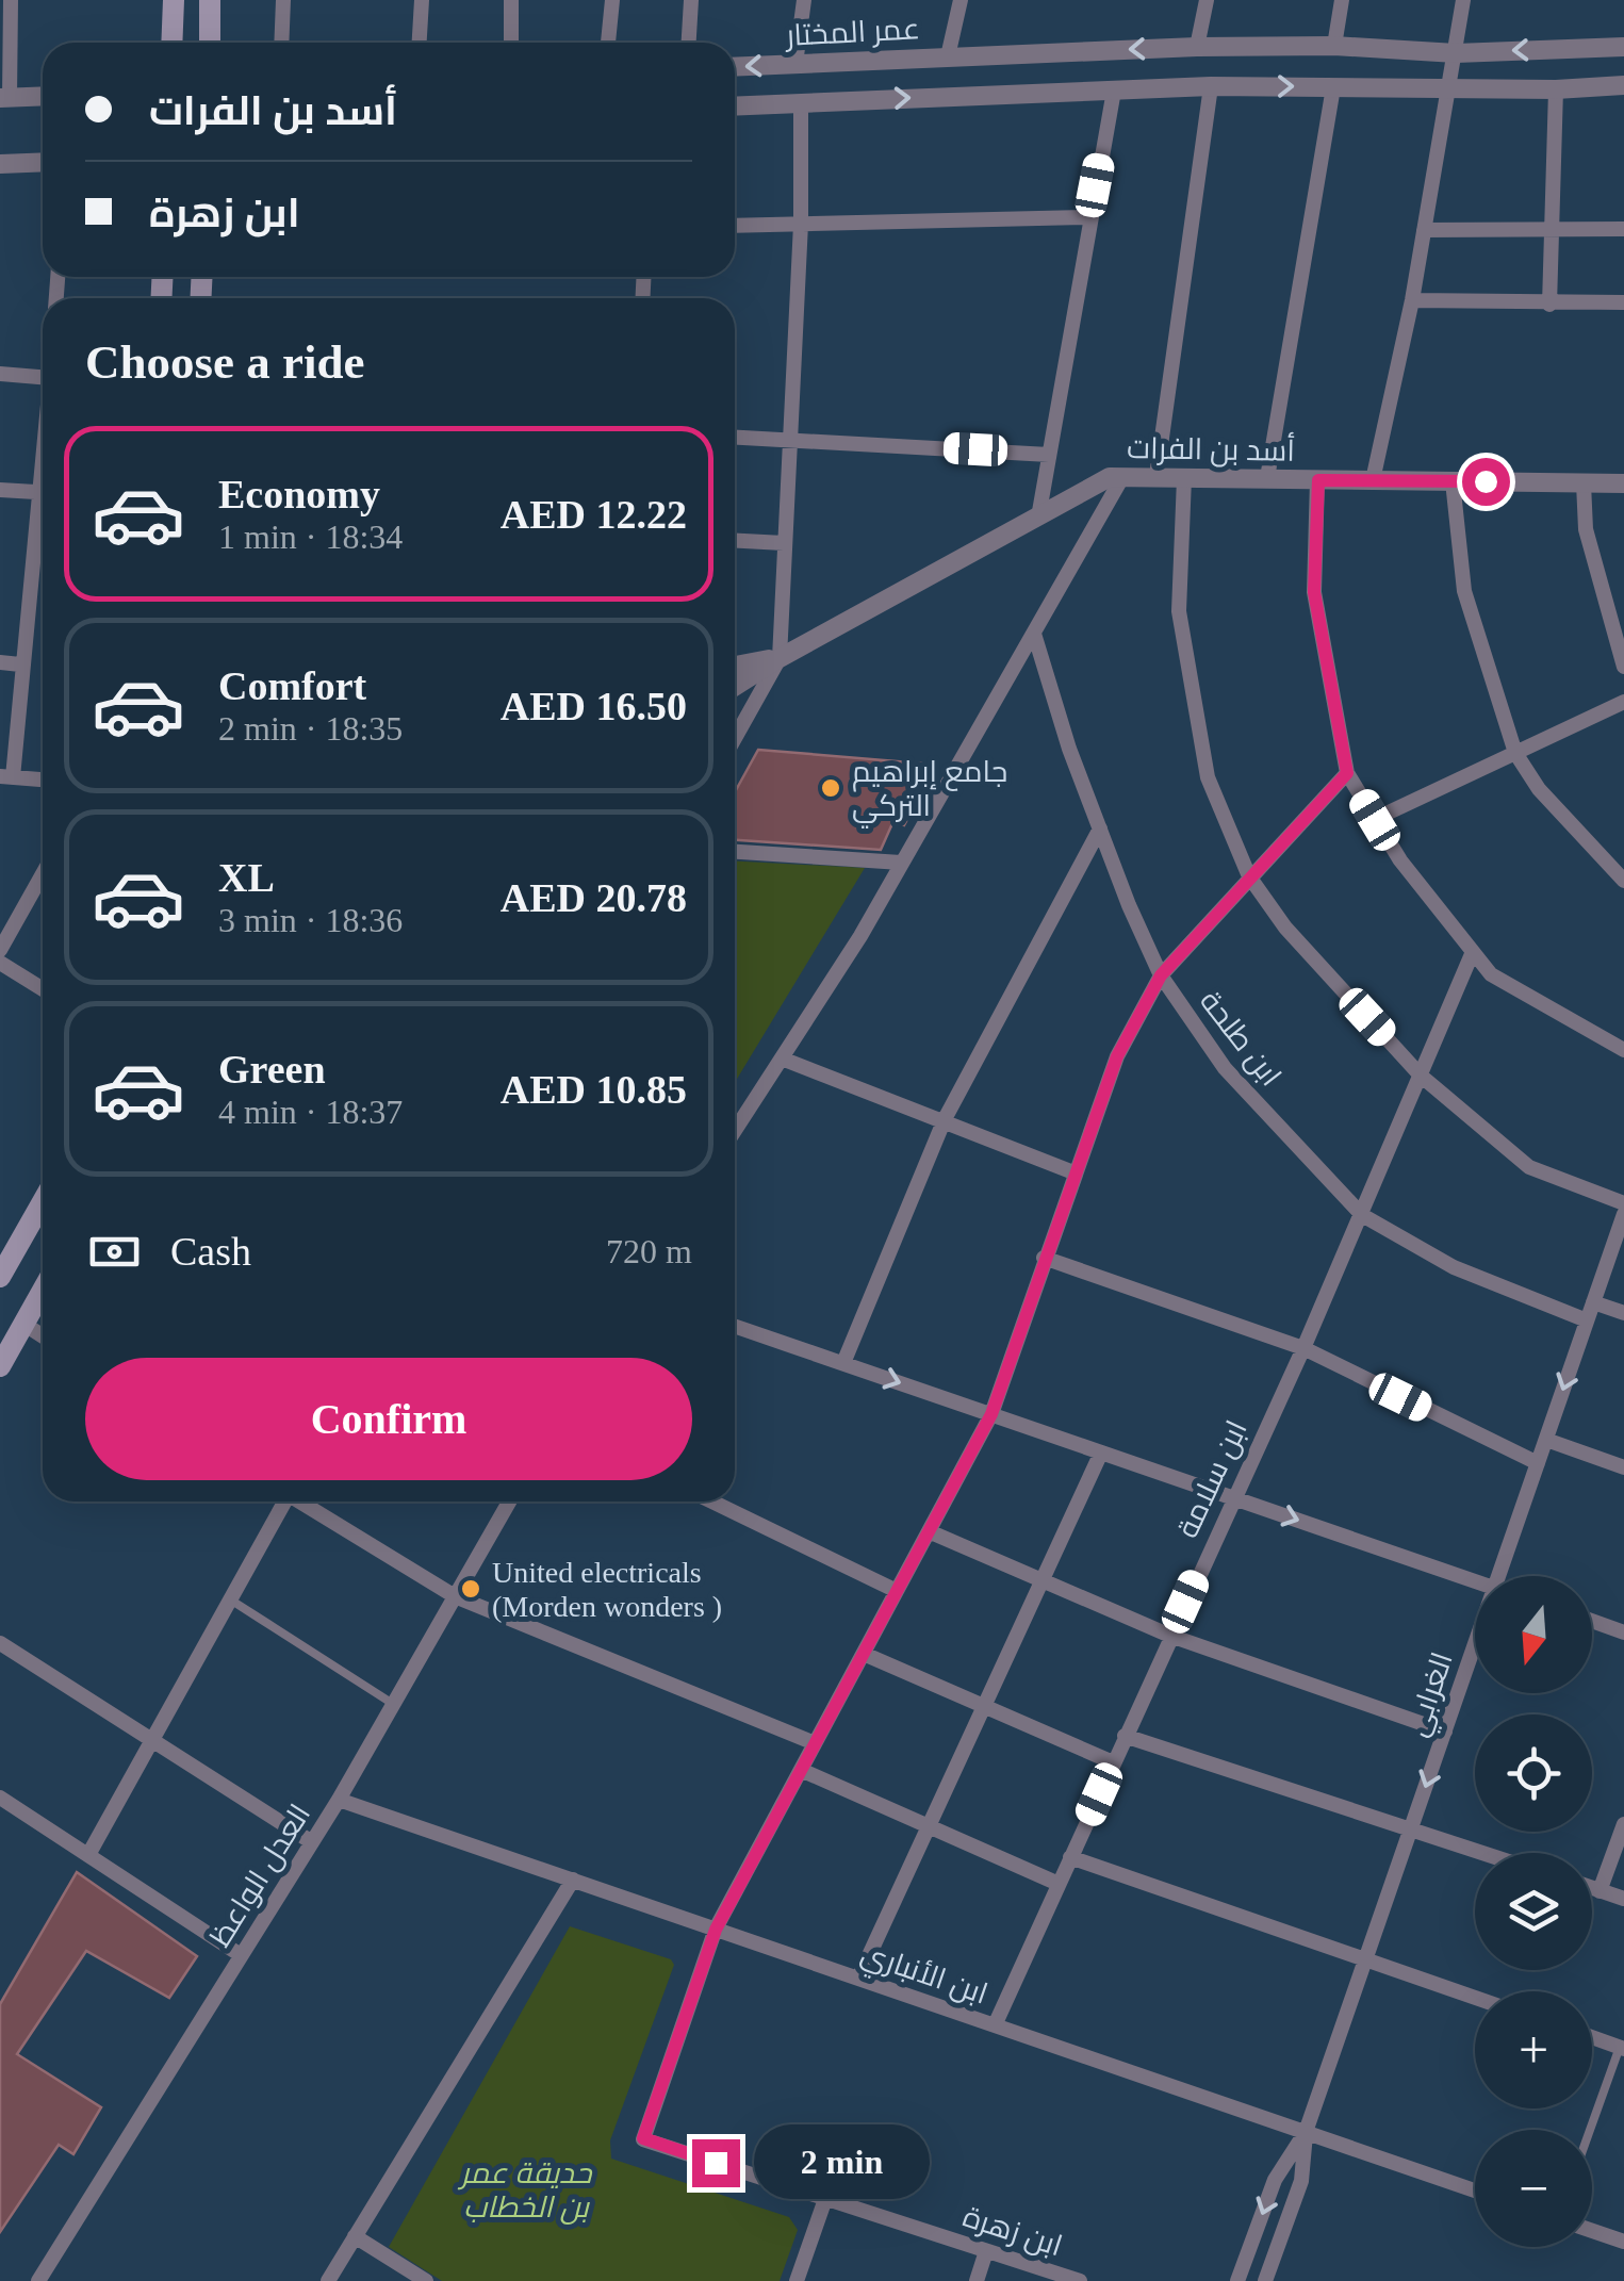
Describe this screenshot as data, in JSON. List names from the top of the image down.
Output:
{
  "streets": {
    "street": [
      "عمر المختار",
      "أسد بن الفرات",
      "ابن طلحة",
      "ابن سلامة",
      "الغرابي",
      "العدل الواعظ",
      "ابن الأنباري",
      "ابن زهرة"
    ]
  },
  "crossings": [
    ["ابن طلحة", "ابن سلامة"],
    ["ابن طلحة", "الغرابي"],
    ["ابن طلحة", "ابن زهرة"],
    ["ابن سلامة", "ابن الأنباري"],
    ["الغرابي", "ابن الأنباري"],
    ["العدل الواعظ", "ابن الأنباري"],
    ["ابن الأنباري", "ابن زهرة"]
  ],
  "parks": ["حديقة عمر بن الخطاب"],
  "places": ["جامع إبراهيم التركي", "United electricals (Morden wonders )"],
  "north": "bottom",
  "page": {
    "banner": ["أسد بن الفرات", "ابن زهرة"],
    "heading": "Choose a ride",
    "list": [
      {
        "name": "Economy",
        "note": "1 min · 18:34",
        "value": "AED 12.22"
      },
      {
        "name": "Comfort",
        "note": "2 min · 18:35",
        "value": "AED 16.50"
      },
      {
        "name": "XL",
        "note": "3 min · 18:36",
        "value": "AED 20.78"
      },
      {
        "name": "Green",
        "note": "4 min · 18:37",
        "value": "AED 10.85"
      }
    ],
    "pay": ["Cash", "720 m"],
    "buttons": "Confirm",
    "map_buttons": ["+", "−"],
    "bubble": "2 min"
  }
}
